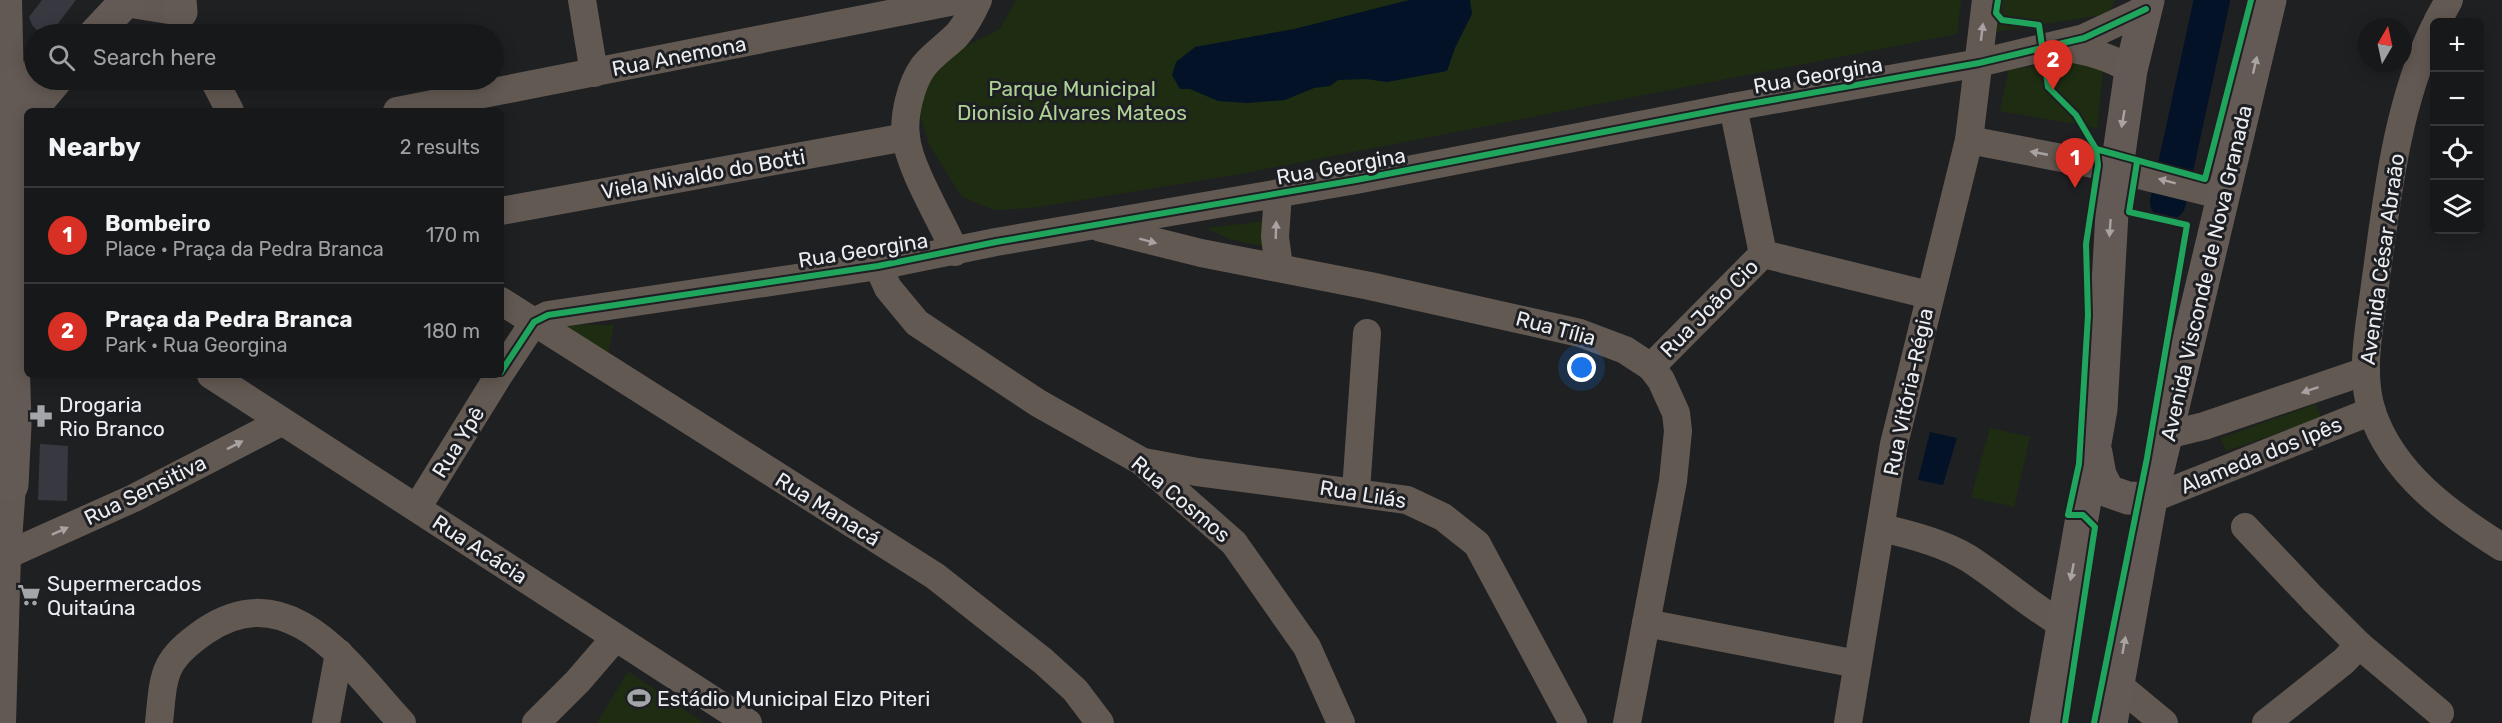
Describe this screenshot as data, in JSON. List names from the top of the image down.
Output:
{
  "streets": {
    "main road": ["Avenida Visconde de Nova Granada"],
    "street": [
      "Rua Anemona",
      "Rua Georgina",
      "Viela Nivaldo do Botti",
      "Avenida César Abraão",
      "Rua João Cio",
      "Rua Tília",
      "Rua Vitória-Régia",
      "Rua Ypê",
      "Alameda dos Ipês",
      "Rua Sensitiva",
      "Rua Lilás",
      "Rua Cosmos",
      "Rua Manacá",
      "Rua Acácia"
    ]
  },
  "crossings": [
    ["Rua Georgina", "Rua João Cio"],
    ["Rua Georgina", "Rua Tília"],
    ["Rua Georgina", "Rua Vitória-Régia"],
    ["Rua Georgina", "Rua Ypê"],
    ["Rua Georgina", "Rua Cosmos"],
    ["Rua Georgina", "Rua Manacá"],
    ["Avenida César Abraão", "Alameda dos Ipês"],
    ["Avenida Visconde de Nova Granada", "Alameda dos Ipês"],
    ["Rua João Cio", "Rua Tília"],
    ["Rua Ypê", "Rua Manacá"],
    ["Rua Ypê", "Rua Acácia"],
    ["Rua Sensitiva", "Rua Acácia"],
    ["Rua Lilás", "Rua Cosmos"]
  ],
  "one_way": ["Rua Sensitiva"],
  "parks": ["Parque Municipal Dionísio Álvares Mateos"],
  "places": {
    "pharmacy": ["Drogaria Rio Branco"],
    "supermarket": ["Supermercados Quitaúna"],
    "sports": ["Estádio Municipal Elzo Piteri"]
  },
  "north": "top",
  "page": {
    "map_buttons": ["+", "−"],
    "search": "Search here",
    "pins": ["2", "1"],
    "heading": ["Nearby", "2 results"],
    "list": [
      {
        "mark": "1",
        "name": "Bombeiro",
        "note": "Place · Praça da Pedra Branca",
        "value": "170 m"
      },
      {
        "mark": "2",
        "name": "Praça da Pedra Branca",
        "note": "Park · Rua Georgina",
        "value": "180 m"
      }
    ]
  }
}
